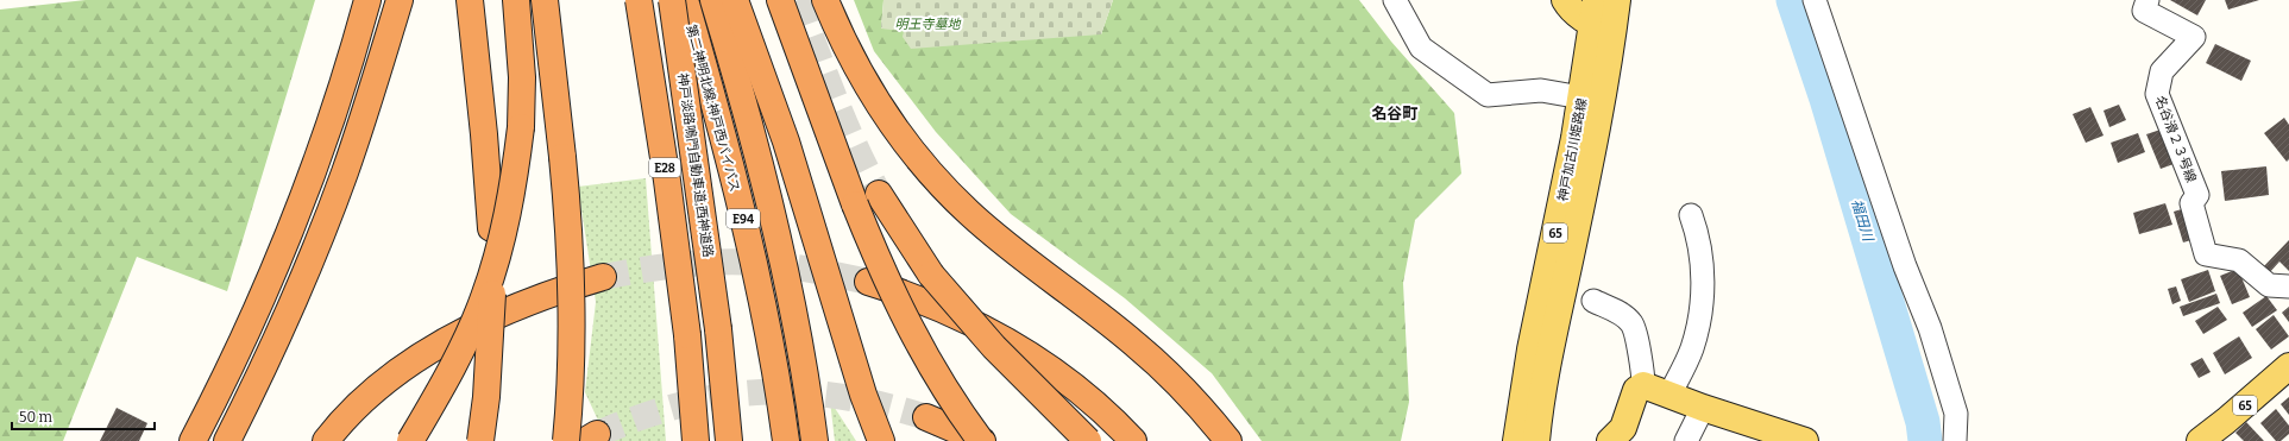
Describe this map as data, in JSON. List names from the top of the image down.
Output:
{
  "streets": {
    "highway": [
      "第二神明北線;神戸西バイパス",
      "神戸淡路鳴門自動車道;西神道路",
      "E28",
      "E94"
    ],
    "main road": ["神戸加古川姫路線", "65"],
    "street": ["名谷滑２３号線"]
  },
  "districts": ["名谷町"],
  "water": ["福田川"],
  "parks": ["明王寺墓地"],
  "scale_bar": "50 m"
}
